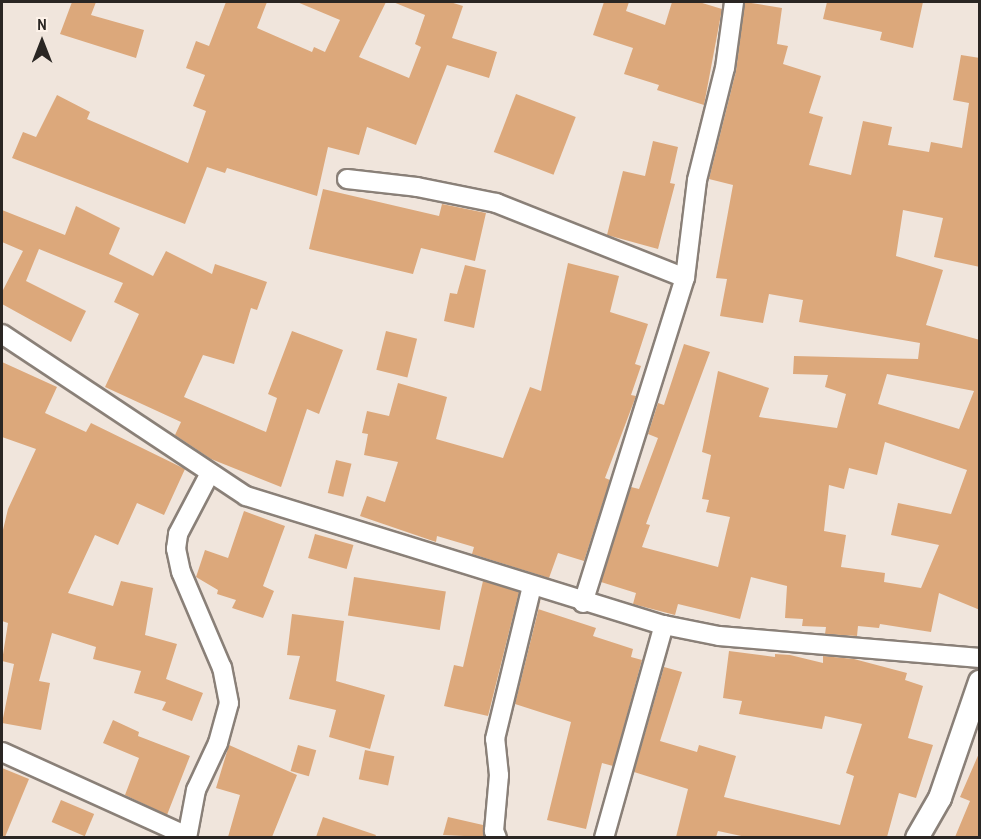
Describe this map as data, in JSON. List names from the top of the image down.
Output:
{
  "north": "top"
}
